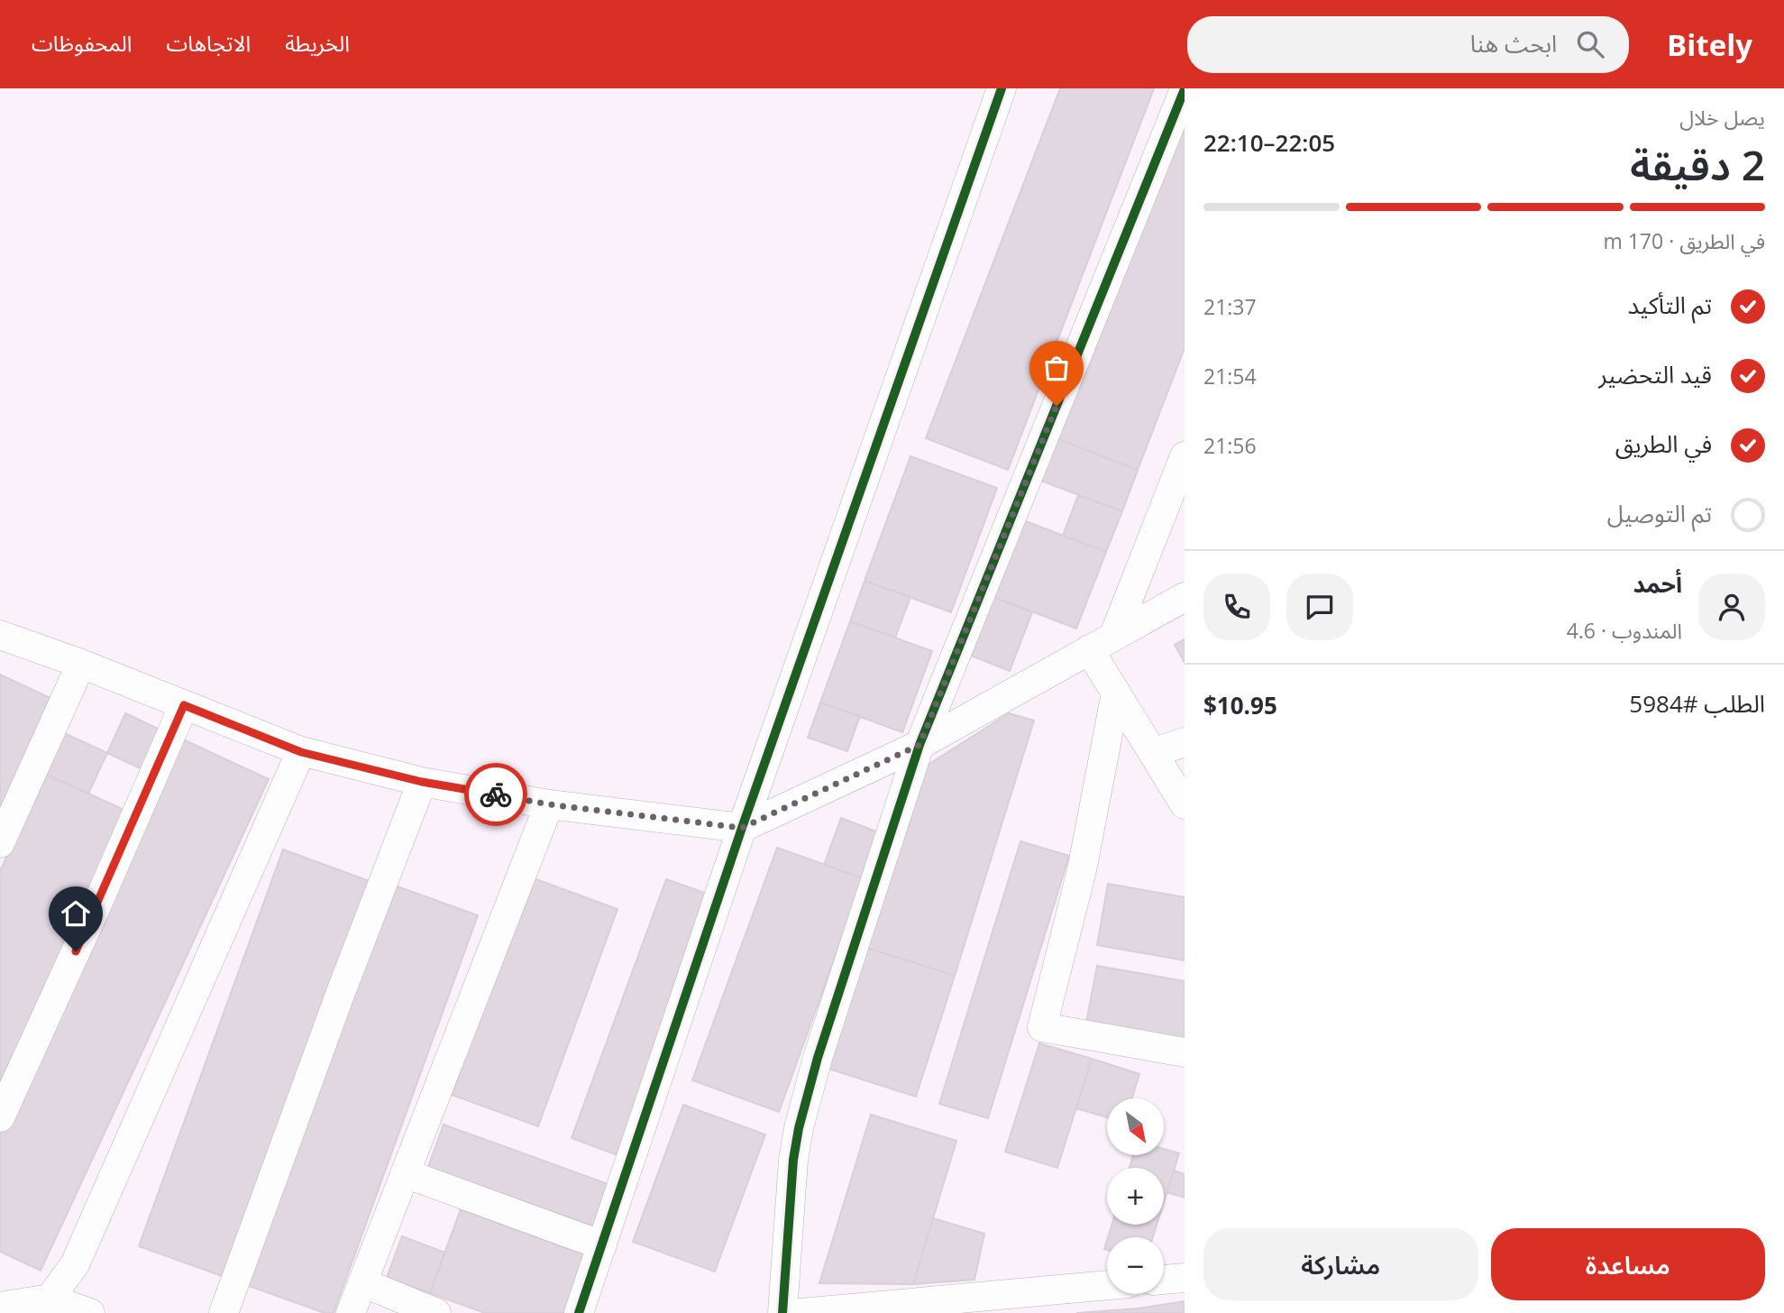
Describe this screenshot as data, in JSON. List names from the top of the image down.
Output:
{
  "north": "bottom right",
  "page": {
    "header": "Bitely",
    "search": "ابحث هنا",
    "nav": ["الخريطة", "الاتجاهات", "المحفوظات"],
    "heading": ["2 دقيقة", "يصل خلال", "22:05–22:10"],
    "panel": [
      "أحمد",
      "المندوب · 4.6",
      "الطلب #5984",
      "$10.95"
    ],
    "bar": "في الطريق · 170 m",
    "list": [
      ["تم التأكيد", "21:37"],
      ["قيد التحضير", "21:54"],
      ["في الطريق", "21:56"],
      "تم التوصيل"
    ],
    "map_buttons": ["+", "−"],
    "buttons": ["مساعدة", "مشاركة"]
  }
}
